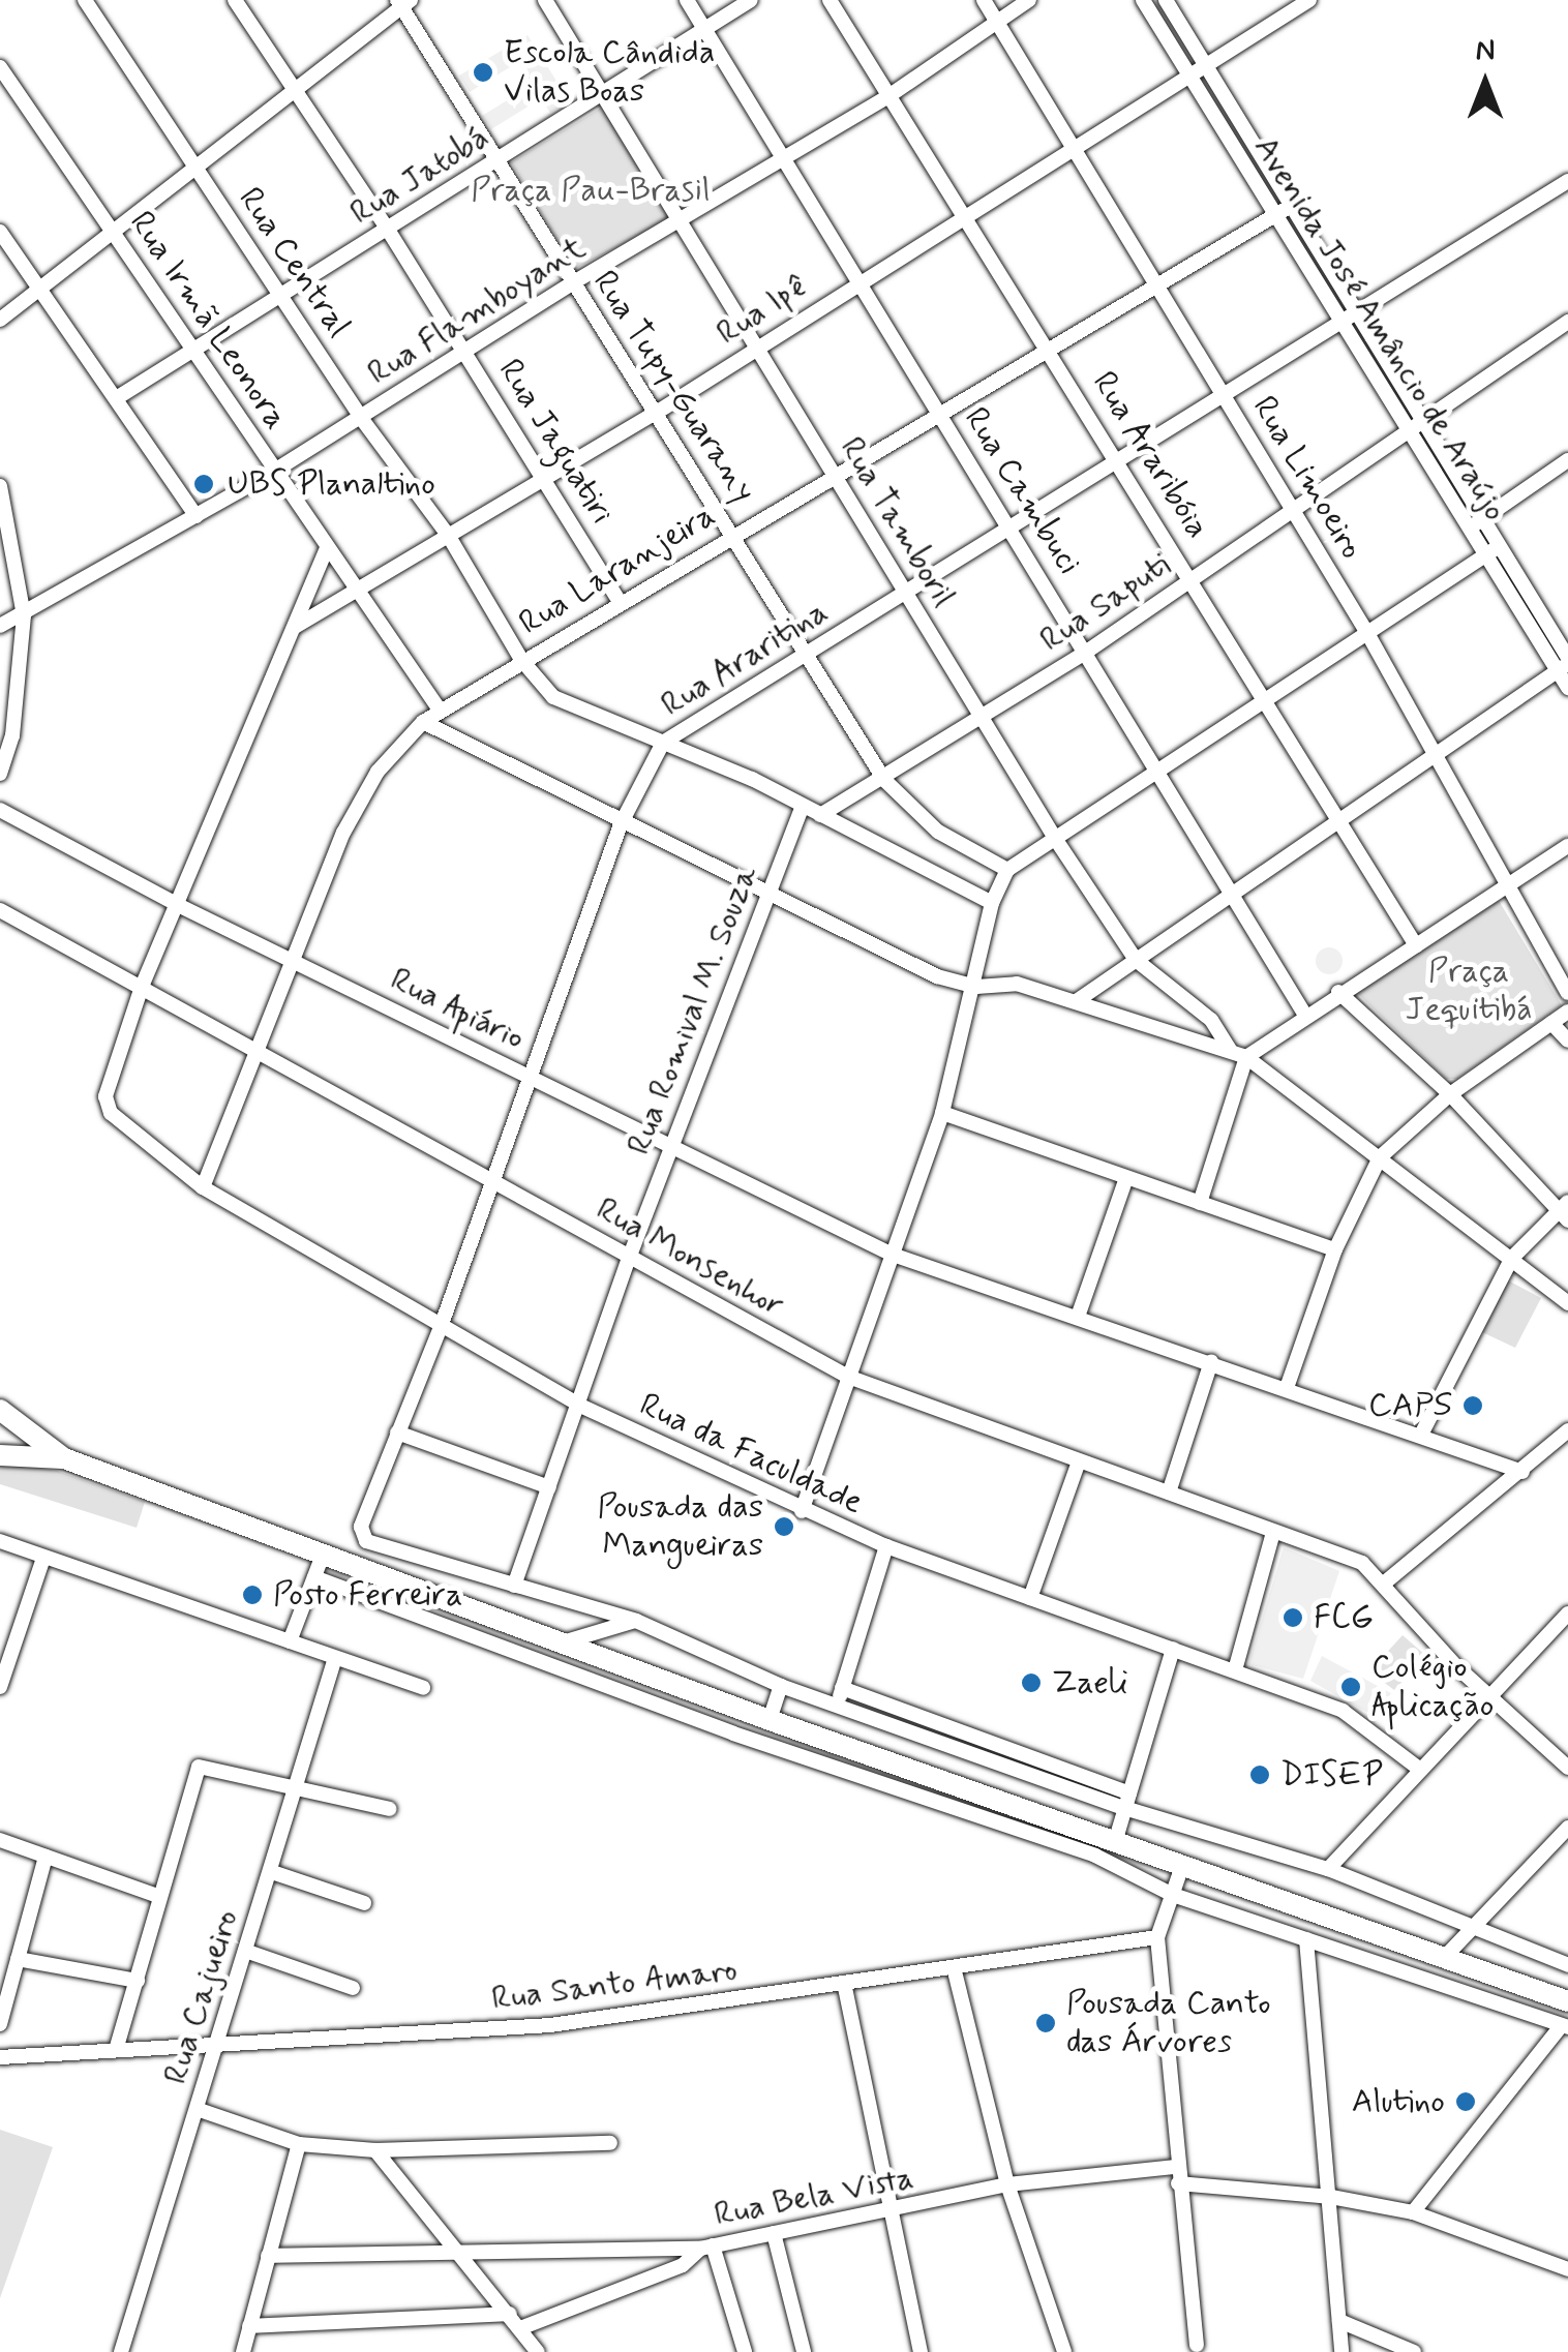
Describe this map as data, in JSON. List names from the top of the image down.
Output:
{
  "streets": {
    "street": [
      "Rua Jatobá",
      "Rua Central",
      "Rua Ipê",
      "Rua Flamboyant",
      "Rua Irmã Leonora",
      "Avenida José Amâncio de Araújo",
      "Rua Tupy-Guarany",
      "Rua Jaguatiri",
      "Rua Araribóia",
      "Rua Limoeiro",
      "Rua Cambuci",
      "Rua Tamboril",
      "Rua Laranjeira",
      "Rua Saputi",
      "Rua Araritina",
      "Rua Apiário",
      "Rua Romival M. Souza",
      "Rua Monsenhor",
      "Rua da Faculdade",
      "Rua Santo Amaro",
      "Rua Cajueiro",
      "Rua Bela Vista"
    ]
  },
  "crossings": [
    ["Rua Jatobá", "Rua Central"],
    ["Rua Jatobá", "Rua Irmã Leonora"],
    ["Rua Jatobá", "Rua Tupy-Guarany"],
    ["Rua Jatobá", "Rua Jaguatiri"],
    ["Rua Jatobá", "Rua Cambuci"],
    ["Rua Jatobá", "Rua Tamboril"],
    ["Rua Central", "Rua Ipê"],
    ["Rua Central", "Rua Flamboyant"],
    ["Rua Central", "Rua Laranjeira"],
    ["Rua Central", "Rua Saputi"],
    ["Rua Central", "Rua Araritina"],
    ["Rua Central", "Rua Romival M. Souza"],
    ["Rua Ipê", "Rua Irmã Leonora"],
    ["Rua Ipê", "Avenida José Amâncio de Araújo"],
    ["Rua Ipê", "Rua Tupy-Guarany"],
    ["Rua Ipê", "Rua Jaguatiri"],
    ["Rua Ipê", "Rua Araribóia"],
    ["Rua Ipê", "Rua Limoeiro"],
    ["Rua Ipê", "Rua Cambuci"],
    ["Rua Ipê", "Rua Tamboril"],
    ["Rua Flamboyant", "Rua Irmã Leonora"],
    ["Rua Flamboyant", "Rua Tupy-Guarany"],
    ["Rua Flamboyant", "Rua Jaguatiri"],
    ["Rua Flamboyant", "Rua Araribóia"],
    ["Rua Flamboyant", "Rua Limoeiro"],
    ["Rua Flamboyant", "Rua Cambuci"],
    ["Rua Flamboyant", "Rua Tamboril"],
    ["Rua Irmã Leonora", "Rua Laranjeira"],
    ["Avenida José Amâncio de Araújo", "Rua Laranjeira"],
    ["Avenida José Amâncio de Araújo", "Rua Saputi"],
    ["Avenida José Amâncio de Araújo", "Rua Araritina"],
    ["Rua Tupy-Guarany", "Rua Laranjeira"],
    ["Rua Tupy-Guarany", "Rua Saputi"],
    ["Rua Tupy-Guarany", "Rua Araritina"],
    ["Rua Jaguatiri", "Rua Laranjeira"],
    ["Rua Araribóia", "Rua Laranjeira"],
    ["Rua Araribóia", "Rua Saputi"],
    ["Rua Araribóia", "Rua Araritina"],
    ["Rua Limoeiro", "Rua Laranjeira"],
    ["Rua Limoeiro", "Rua Saputi"],
    ["Rua Limoeiro", "Rua Araritina"],
    ["Rua Cambuci", "Rua Laranjeira"],
    ["Rua Cambuci", "Rua Saputi"],
    ["Rua Cambuci", "Rua Araritina"],
    ["Rua Tamboril", "Rua Laranjeira"],
    ["Rua Tamboril", "Rua Saputi"],
    ["Rua Tamboril", "Rua Araritina"],
    ["Rua Laranjeira", "Rua Apiário"],
    ["Rua Laranjeira", "Rua Monsenhor"],
    ["Rua Laranjeira", "Rua da Faculdade"],
    ["Rua Araritina", "Rua Apiário"],
    ["Rua Araritina", "Rua Romival M. Souza"],
    ["Rua Araritina", "Rua Monsenhor"],
    ["Rua Araritina", "Rua da Faculdade"],
    ["Rua Apiário", "Rua Romival M. Souza"],
    ["Rua Romival M. Souza", "Rua Monsenhor"],
    ["Rua Romival M. Souza", "Rua da Faculdade"],
    ["Rua Monsenhor", "Rua da Faculdade"],
    ["Rua Santo Amaro", "Rua Cajueiro"]
  ],
  "parks": ["Praça Pau-Brasil", "Praça Jequitibá"],
  "places": [
    "Escola Cândida Vilas Boas",
    "UBS Planaltino",
    "CAPS",
    "Pousada das Mangueiras",
    "Posto Ferreira",
    "FCG",
    "Zaeli",
    "Colégio Aplicação",
    "DISEP",
    "Pousada Canto das Árvores",
    "Alutino"
  ],
  "north": "top"
}
